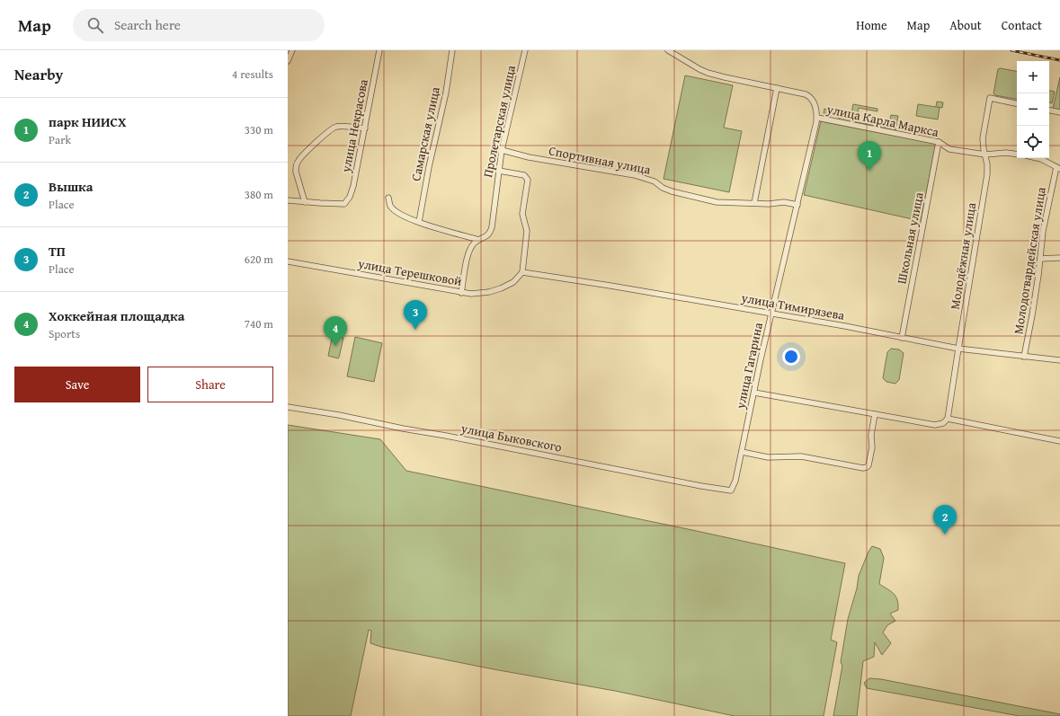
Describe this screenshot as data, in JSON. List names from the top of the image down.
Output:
{
  "streets": {
    "street": [
      "улица Карла Маркса",
      "Пролетарская улица",
      "улица Некрасова",
      "Самарская улица",
      "Спортивная улица",
      "Школьная улица",
      "Молодёжная улица",
      "Молодогвардейская улица",
      "улица Терешковой",
      "улица Тимирязева",
      "улица Гагарина",
      "улица Быковского"
    ]
  },
  "crossings": [
    ["улица Карла Маркса", "Школьная улица"],
    ["улица Карла Маркса", "Молодёжная улица"],
    ["улица Карла Маркса", "улица Гагарина"],
    ["Пролетарская улица", "Спортивная улица"],
    ["Пролетарская улица", "улица Терешковой"],
    ["Спортивная улица", "улица Гагарина"],
    ["Школьная улица", "улица Тимирязева"],
    ["Молодёжная улица", "улица Тимирязева"],
    ["Молодогвардейская улица", "улица Тимирязева"],
    ["улица Терешковой", "улица Тимирязева"],
    ["улица Тимирязева", "улица Гагарина"],
    ["улица Гагарина", "улица Быковского"]
  ],
  "page": {
    "header": "Map",
    "search": "Search here",
    "nav": [
      "Home",
      "Map",
      "About",
      "Contact"
    ],
    "heading": ["Nearby", "4 results"],
    "map_buttons": ["+", "−"],
    "list": [
      {
        "mark": "1",
        "name": "парк НИИСХ",
        "note": "Park",
        "value": "330 m"
      },
      {
        "mark": "2",
        "name": "Вышка",
        "note": "Place",
        "value": "380 m"
      },
      {
        "mark": "3",
        "name": "ТП",
        "note": "Place",
        "value": "620 m"
      },
      {
        "mark": "4",
        "name": "Хоккейная площадка",
        "note": "Sports",
        "value": "740 m"
      }
    ],
    "pins": [
      "1",
      "3",
      "4",
      "2"
    ],
    "buttons": ["Save", "Share"]
  }
}
